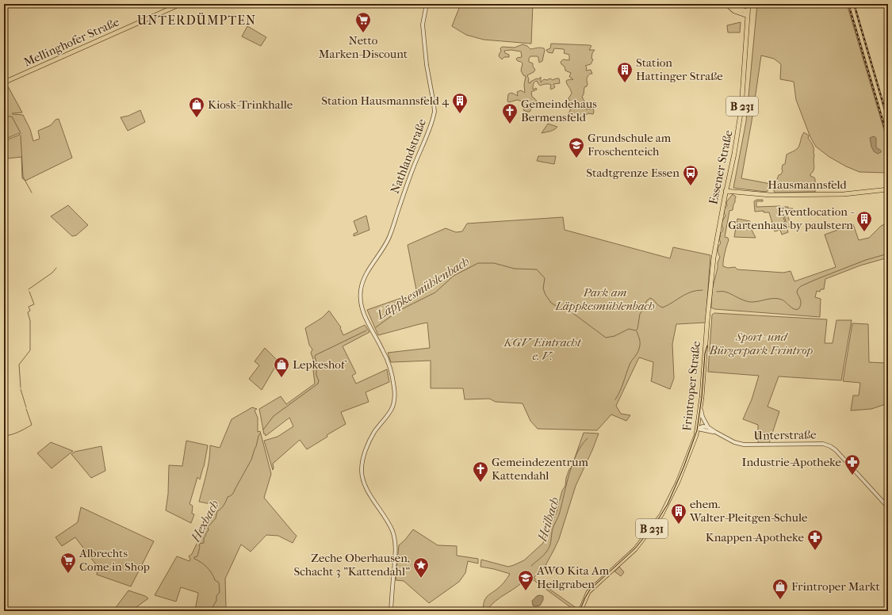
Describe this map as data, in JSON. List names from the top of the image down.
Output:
{
  "streets": {
    "main road": [
      "Mellinghofer Straße",
      "B 231",
      "Essener Straße",
      "Hausmannsfeld",
      "Frintroper Straße"
    ],
    "street": ["Nathlandstraße", "Unterstraße"]
  },
  "crossings": [
    ["Essener Straße", "Hausmannsfeld"],
    ["Essener Straße", "Frintroper Straße"],
    ["Frintroper Straße", "Unterstraße"]
  ],
  "districts": ["UNTERDÜMPTEN"],
  "water": ["Läppkesmühlenbach", "Heilbach", "Hexbach"],
  "parks": ["Park am Läppkesmühlenbach", "Sport- und Bürgerpark Frintrop", "KGV Eintracht e. V."],
  "places": {
    "supermarket": ["Netto Marken-Discount", "Albrechts Come in Shop"],
    "building": [
      "Station Hattinger Straße",
      "Station Hausmannsfeld 4",
      "Eventlocation - Gartenhaus by paulstern",
      "ehem. Walter-Pleitgen-Schule"
    ],
    "shop": ["Kiosk-Trinkhalle", "Lepkeshof", "Frintroper Markt"],
    "church": ["Gemeindehaus Bermensfeld", "Gemeindezentrum Kattendahl"],
    "school or university": ["Grundschule am Froschenteich", "AWO Kita Am Heilgraben"],
    "bus stop": ["Stadtgrenze Essen"],
    "pharmacy": ["Industrie-Apotheke", "Knappen-Apotheke"],
    "place": ["Zeche Oberhausen, Schacht 3 \"Kattendahl\""]
  }
}
